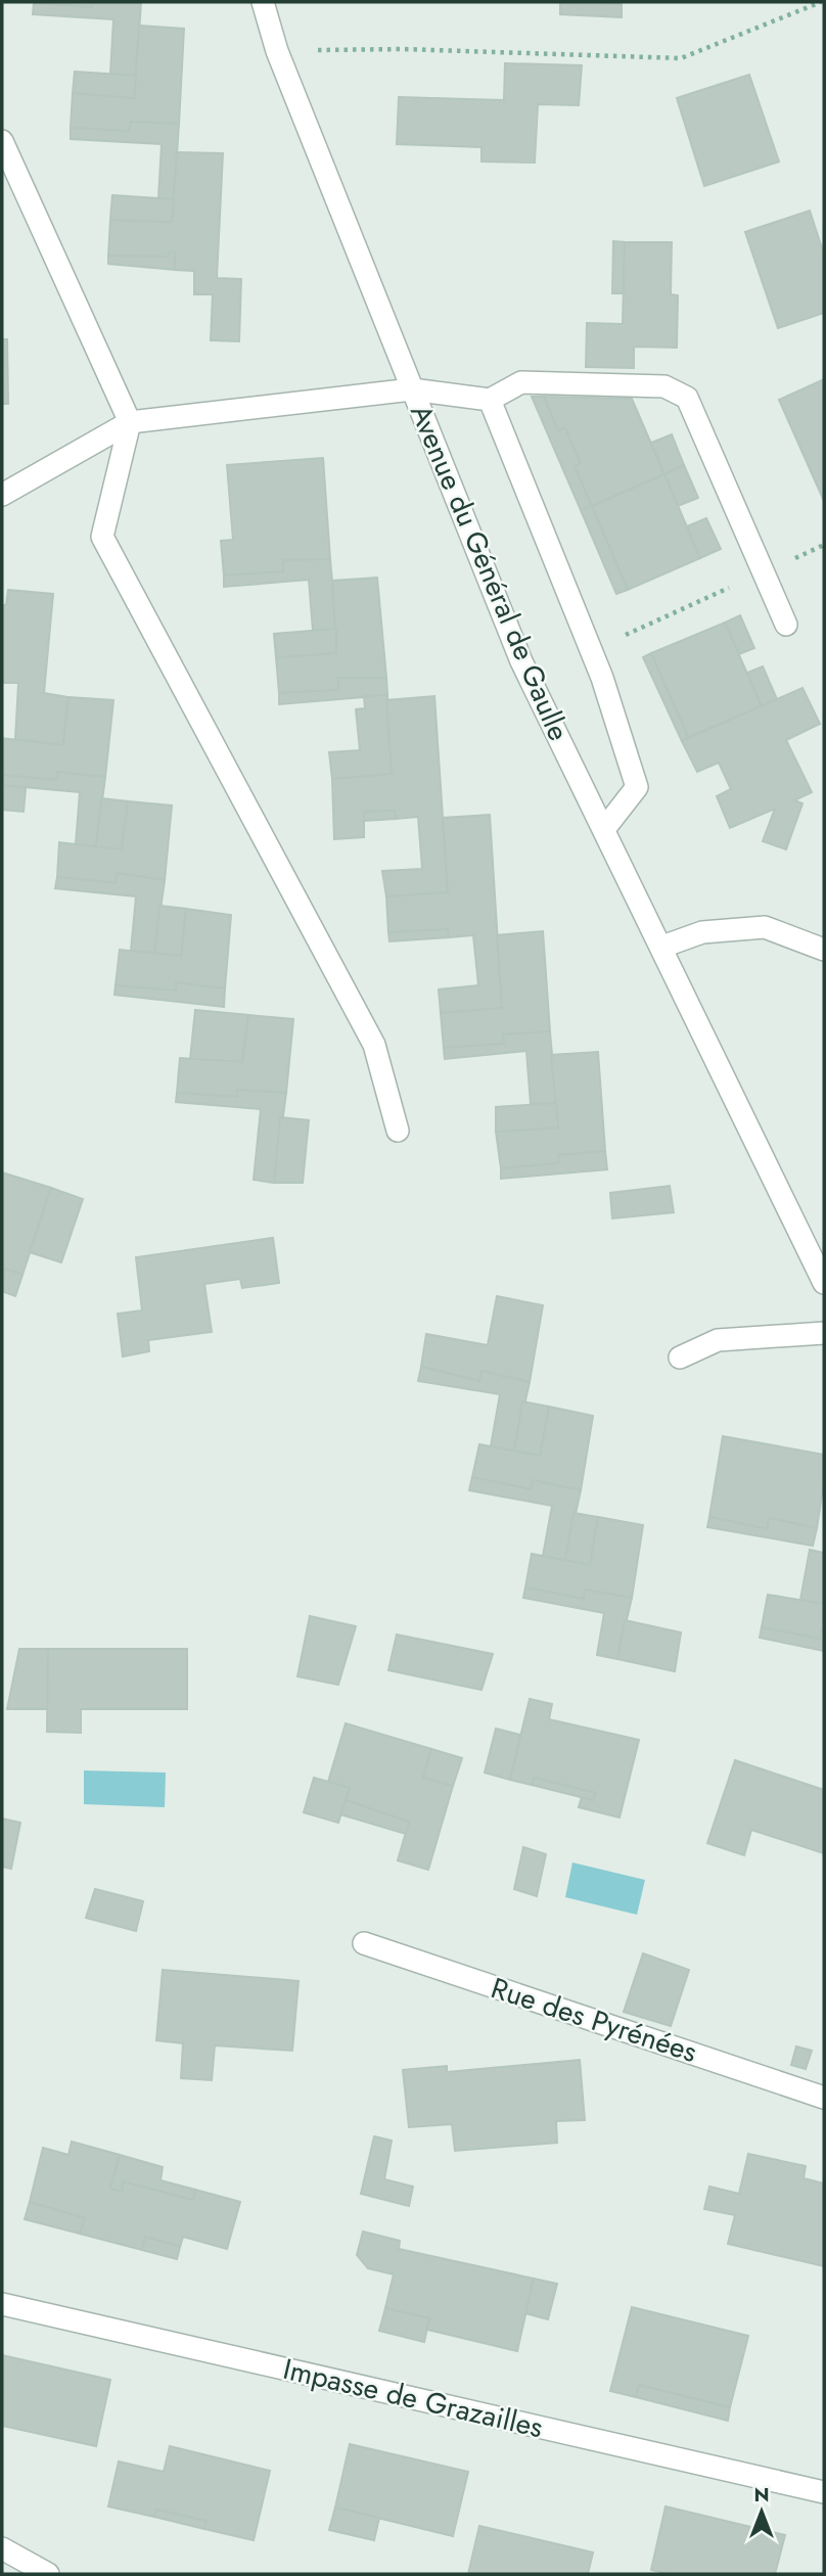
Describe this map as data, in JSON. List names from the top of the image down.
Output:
{
  "streets": {
    "street": ["Avenue du Général de Gaulle", "Rue des Pyrénées", "Impasse de Grazailles"]
  },
  "north": "top"
}
